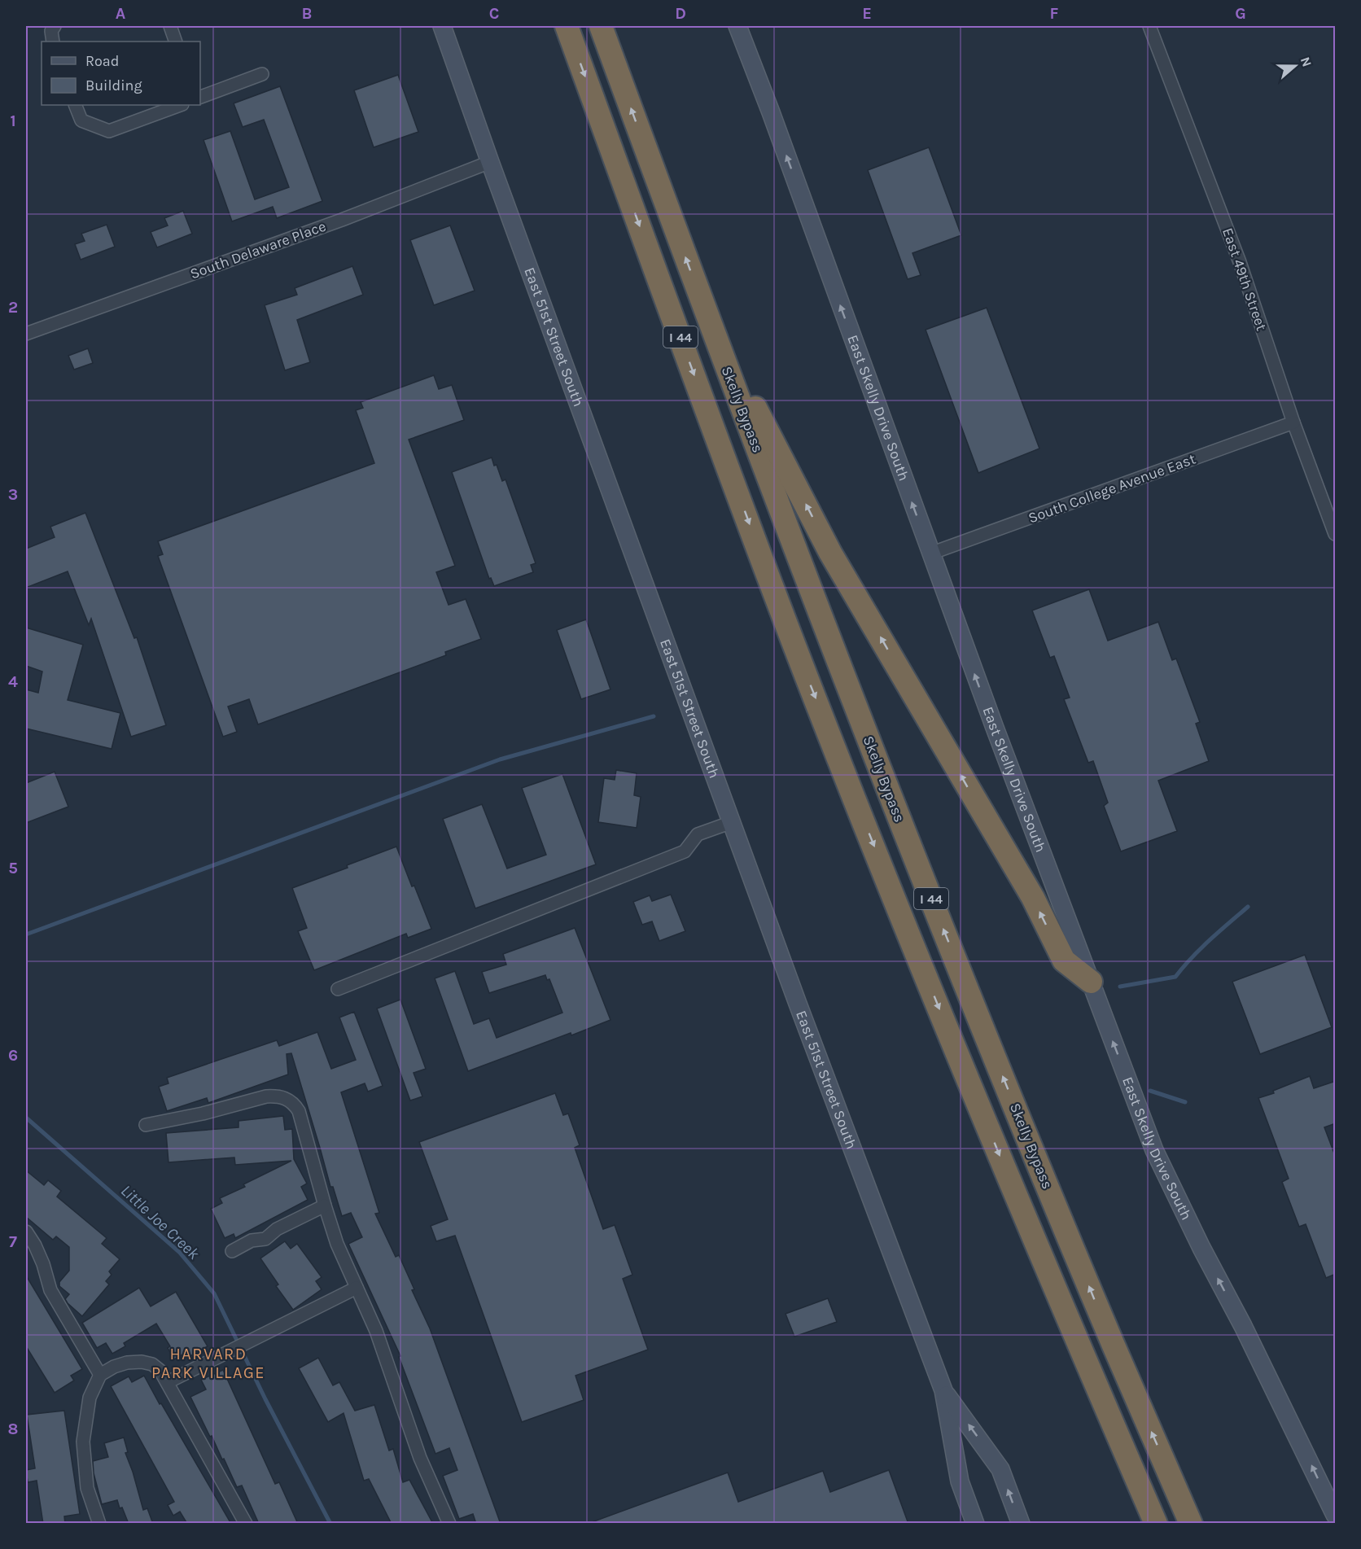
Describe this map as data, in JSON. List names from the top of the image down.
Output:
{
  "streets": {
    "highway": ["I 44", "Skelly Bypass"],
    "main road": ["East 51st Street South", "East Skelly Drive South"],
    "street": ["South Delaware Place", "East 49th Street", "South College Avenue East"]
  },
  "crossings": [
    ["South Delaware Place", "East 51st Street South"],
    ["East 49th Street", "South College Avenue East"],
    ["East Skelly Drive South", "South College Avenue East"]
  ],
  "one_way": ["East Skelly Drive South"],
  "districts": ["HARVARD PARK VILLAGE"],
  "water": ["Little Joe Creek"],
  "legend": ["Road", "Building"],
  "north": "right",
  "grid": {
    "columns": [
      "A",
      "B",
      "C",
      "D",
      "E",
      "F",
      "G"
    ],
    "rows": [
      "1",
      "2",
      "3",
      "4",
      "5",
      "6",
      "7",
      "8"
    ]
  }
}
